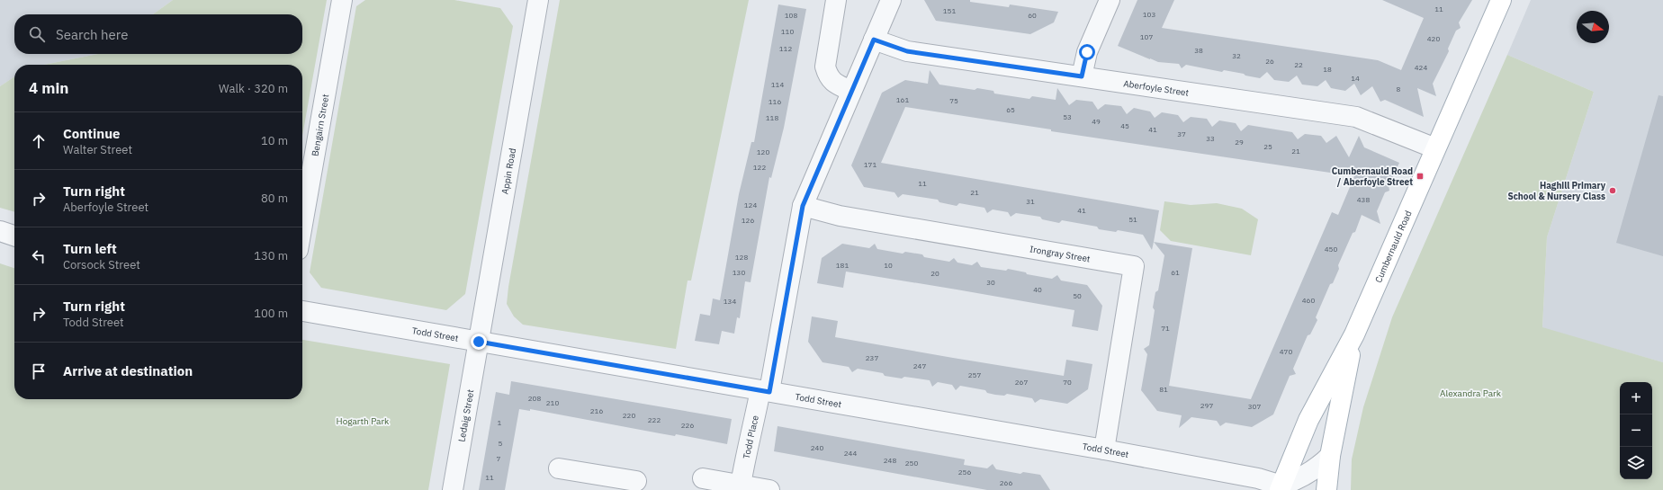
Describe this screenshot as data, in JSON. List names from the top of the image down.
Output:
{
  "streets": {
    "main road": ["Cumbernauld Road"],
    "street": [
      "Aberfoyle Street",
      "Bengairn Street",
      "Appin Road",
      "Irongray Street",
      "Todd Street",
      "Ledaig Street",
      "Todd Place"
    ]
  },
  "crossings": [
    ["Aberfoyle Street", "Cumbernauld Road"],
    ["Aberfoyle Street", "Todd Place"],
    ["Appin Road", "Todd Street"],
    ["Appin Road", "Ledaig Street"],
    ["Cumbernauld Road", "Todd Street"],
    ["Irongray Street", "Todd Street"],
    ["Irongray Street", "Todd Place"],
    ["Todd Street", "Ledaig Street"],
    ["Todd Street", "Todd Place"]
  ],
  "parks": ["Alexandra Park", "Hogarth Park"],
  "places": {
    "transit": ["Cumbernauld Road / Aberfoyle Street"],
    "other": ["Haghill Primary School & Nursery Class"]
  },
  "house_numbers": [
    "11",
    "151",
    "103",
    "108",
    "60",
    "110",
    "107",
    "420",
    "112",
    "38",
    "32",
    "26",
    "22",
    "424",
    "18",
    "14",
    "114",
    "8",
    "161",
    "75",
    "116",
    "65",
    "53",
    "118",
    "49",
    "45",
    "41",
    "37",
    "33",
    "29",
    "25",
    "21",
    "120",
    "171",
    "122",
    "11",
    "21",
    "438",
    "31",
    "124",
    "41",
    "51",
    "126",
    "450",
    "128",
    "181",
    "10",
    "130",
    "61",
    "20",
    "30",
    "40",
    "50",
    "460",
    "134",
    "71",
    "470",
    "237",
    "247",
    "257",
    "267",
    "70",
    "81",
    "208",
    "210",
    "297",
    "307",
    "216",
    "220",
    "222",
    "1",
    "226",
    "5",
    "240",
    "244",
    "7",
    "248",
    "250",
    "256",
    "11",
    "266"
  ],
  "north": "right",
  "page": {
    "search": "Search here",
    "heading": ["4 min", "Walk · 320 m"],
    "list": [
      ["Continue", "Walter Street", "10 m"],
      ["Turn right", "Aberfoyle Street", "80 m"],
      ["Turn left", "Corsock Street", "130 m"],
      ["Turn right", "Todd Street", "100 m"],
      "Arrive at destination"
    ],
    "map_buttons": ["+", "−"]
  }
}
